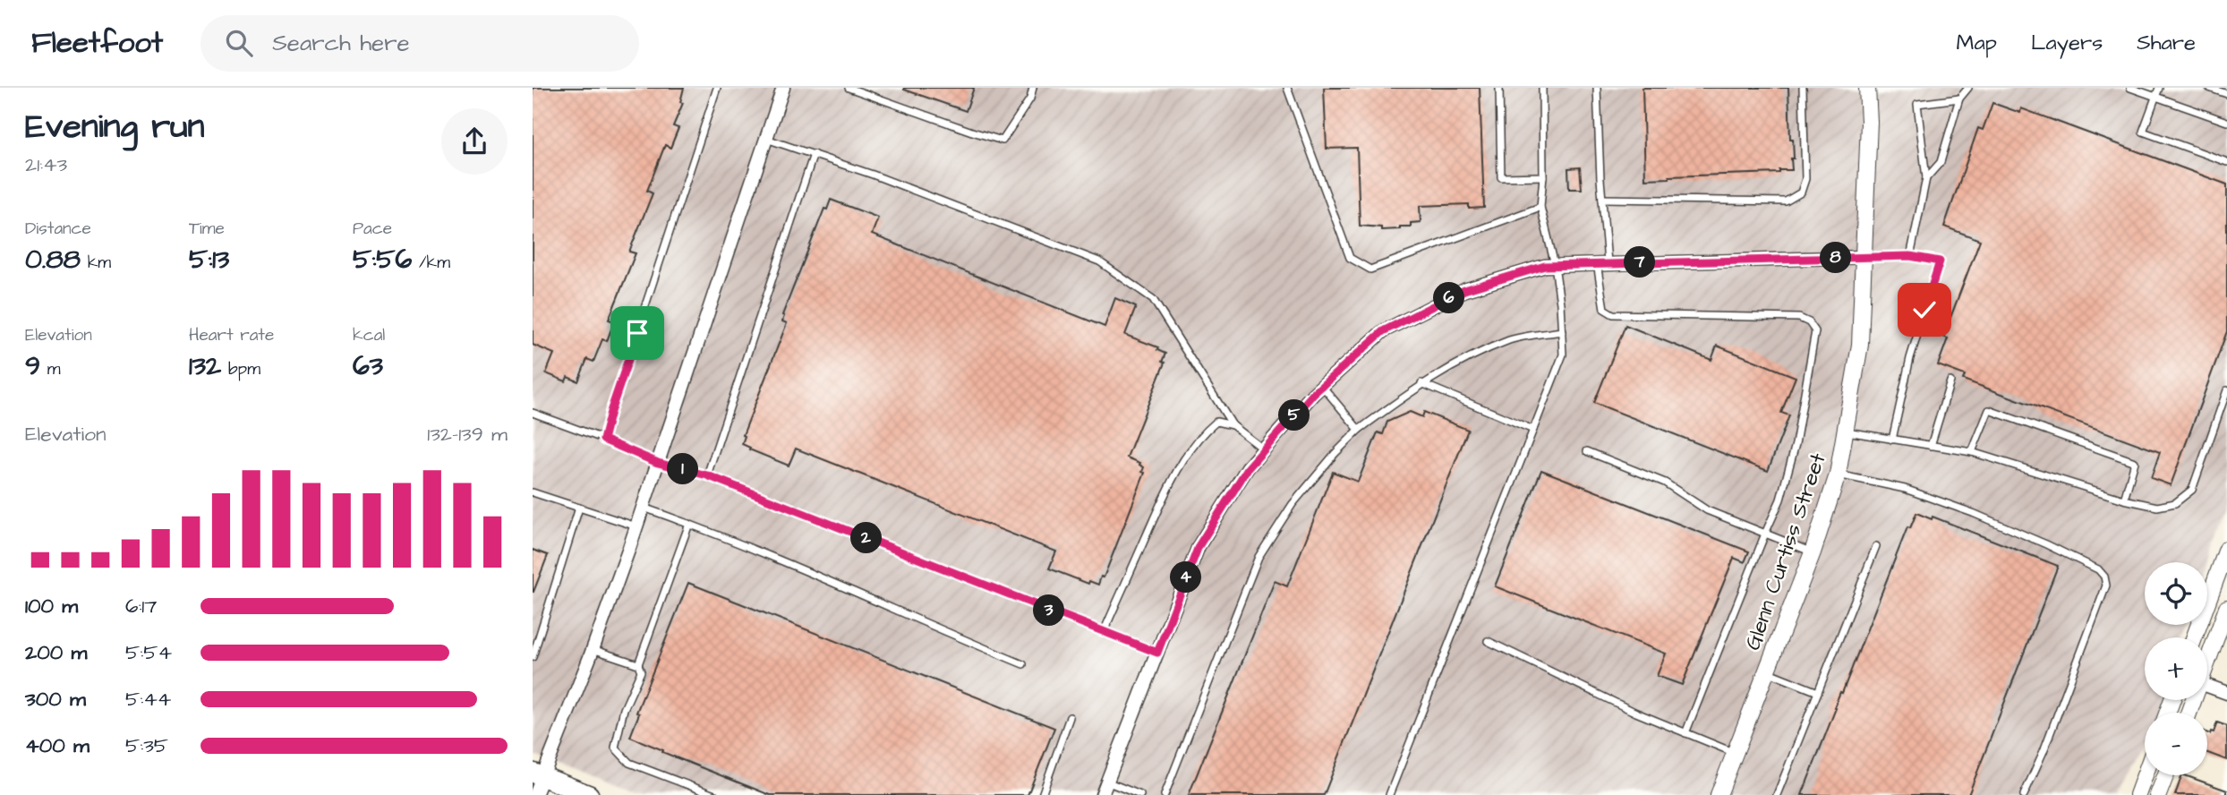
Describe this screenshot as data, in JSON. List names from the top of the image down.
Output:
{
  "streets": {
    "street": ["Glenn Curtiss Street"]
  },
  "page": {
    "header": "Fleetfoot",
    "search": "Search here",
    "nav": ["Map", "Layers", "Share"],
    "heading": ["Evening run", "21:43"],
    "stats": [
      ["Distance", "0.88 km"],
      ["Time", "5:13"],
      ["Pace", "5:56 /km"],
      ["Elevation", "9 m"],
      ["Heart rate", "132 bpm"],
      ["kcal", "63"]
    ],
    "pins": [
      "8",
      "7",
      "6",
      "5",
      "1",
      "2",
      "4",
      "3"
    ],
    "chart": ["Elevation", "132–139 m"],
    "map_buttons": ["+", "−"],
    "list": [
      {
        "name": "100 m",
        "note": "6:17"
      },
      {
        "name": "200 m",
        "note": "5:54"
      },
      {
        "name": "300 m",
        "note": "5:44"
      },
      {
        "name": "400 m",
        "note": "5:35"
      }
    ]
  }
}
